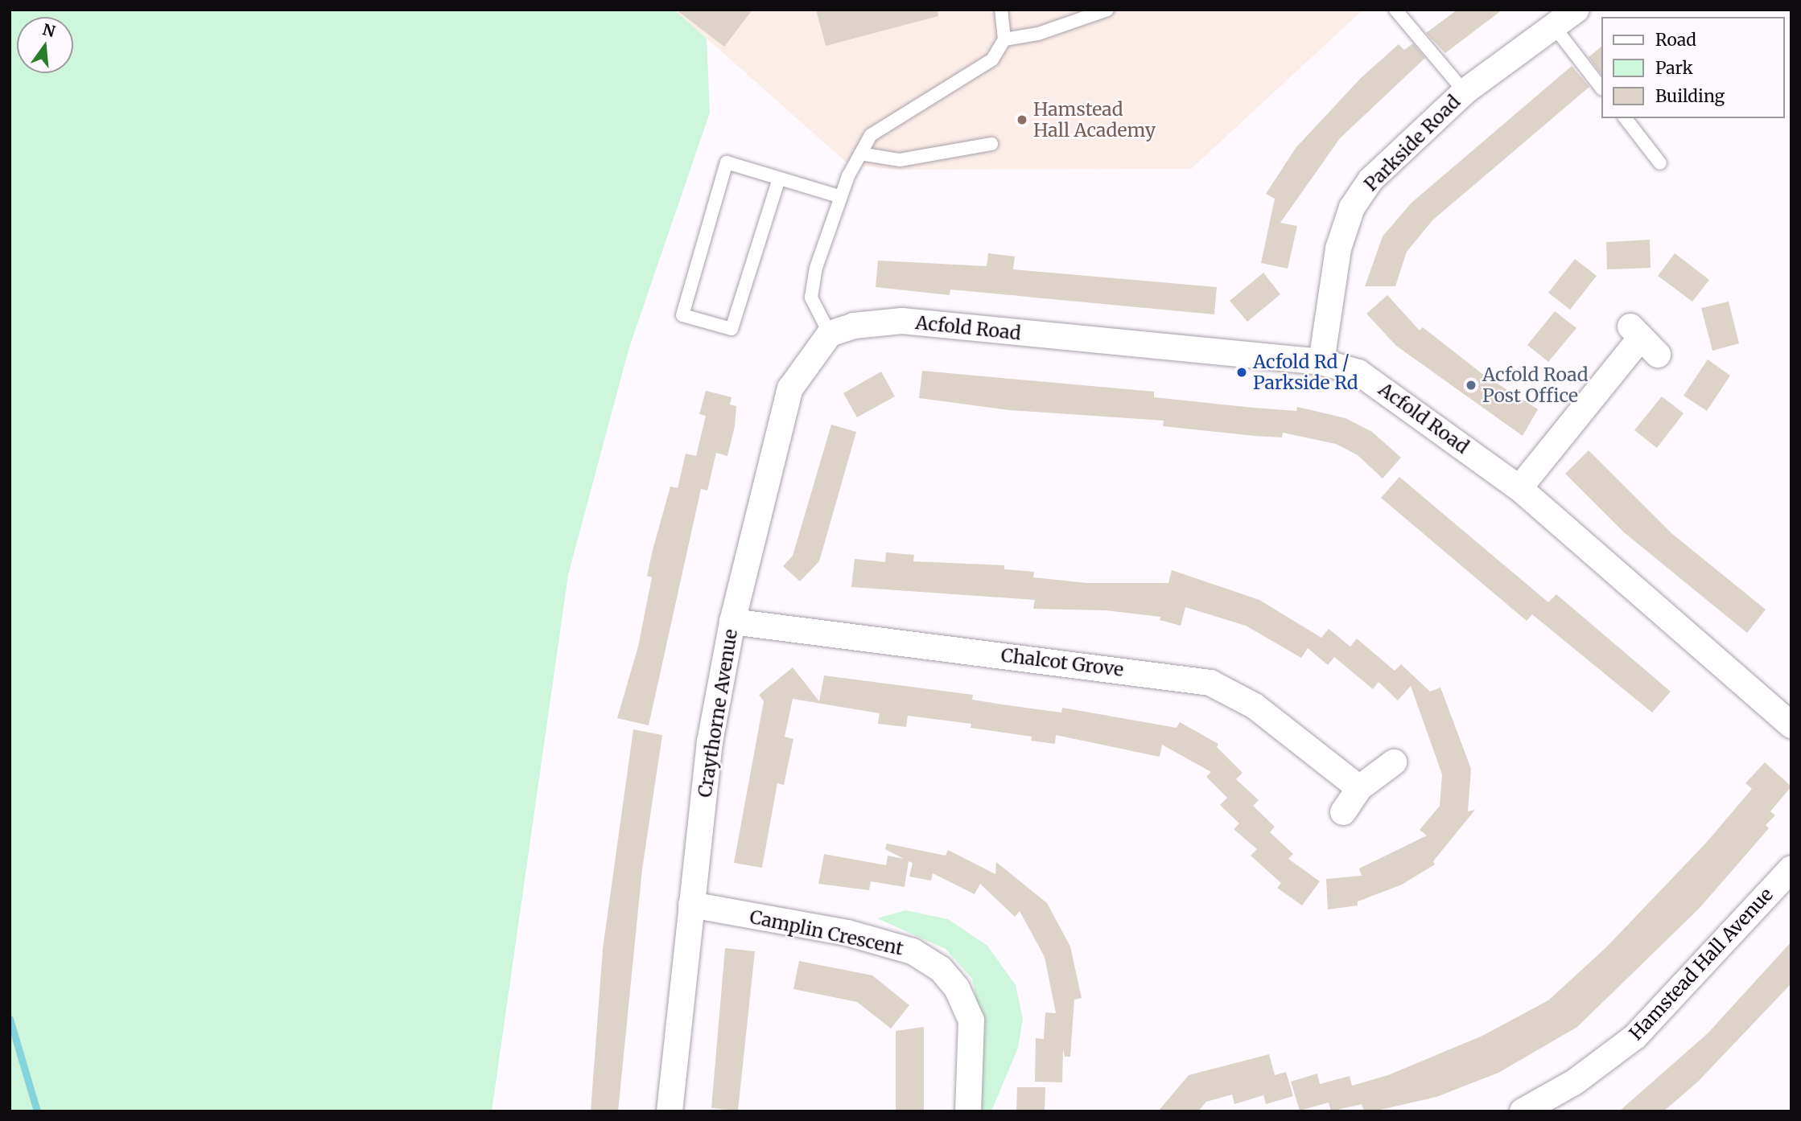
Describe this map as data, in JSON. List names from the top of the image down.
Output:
{
  "streets": {
    "street": [
      "Parkside Road",
      "Acfold Road",
      "Chalcot Grove",
      "Craythorne Avenue",
      "Camplin Crescent",
      "Hamstead Hall Avenue"
    ]
  },
  "crossings": [
    ["Parkside Road", "Acfold Road"],
    ["Acfold Road", "Craythorne Avenue"],
    ["Chalcot Grove", "Craythorne Avenue"],
    ["Craythorne Avenue", "Camplin Crescent"]
  ],
  "places": ["Hamstead Hall Academy", "Acfold Rd / Parkside Rd", "Acfold Road Post Office"],
  "legend": ["Road", "Park", "Building"],
  "north": "top"
}
